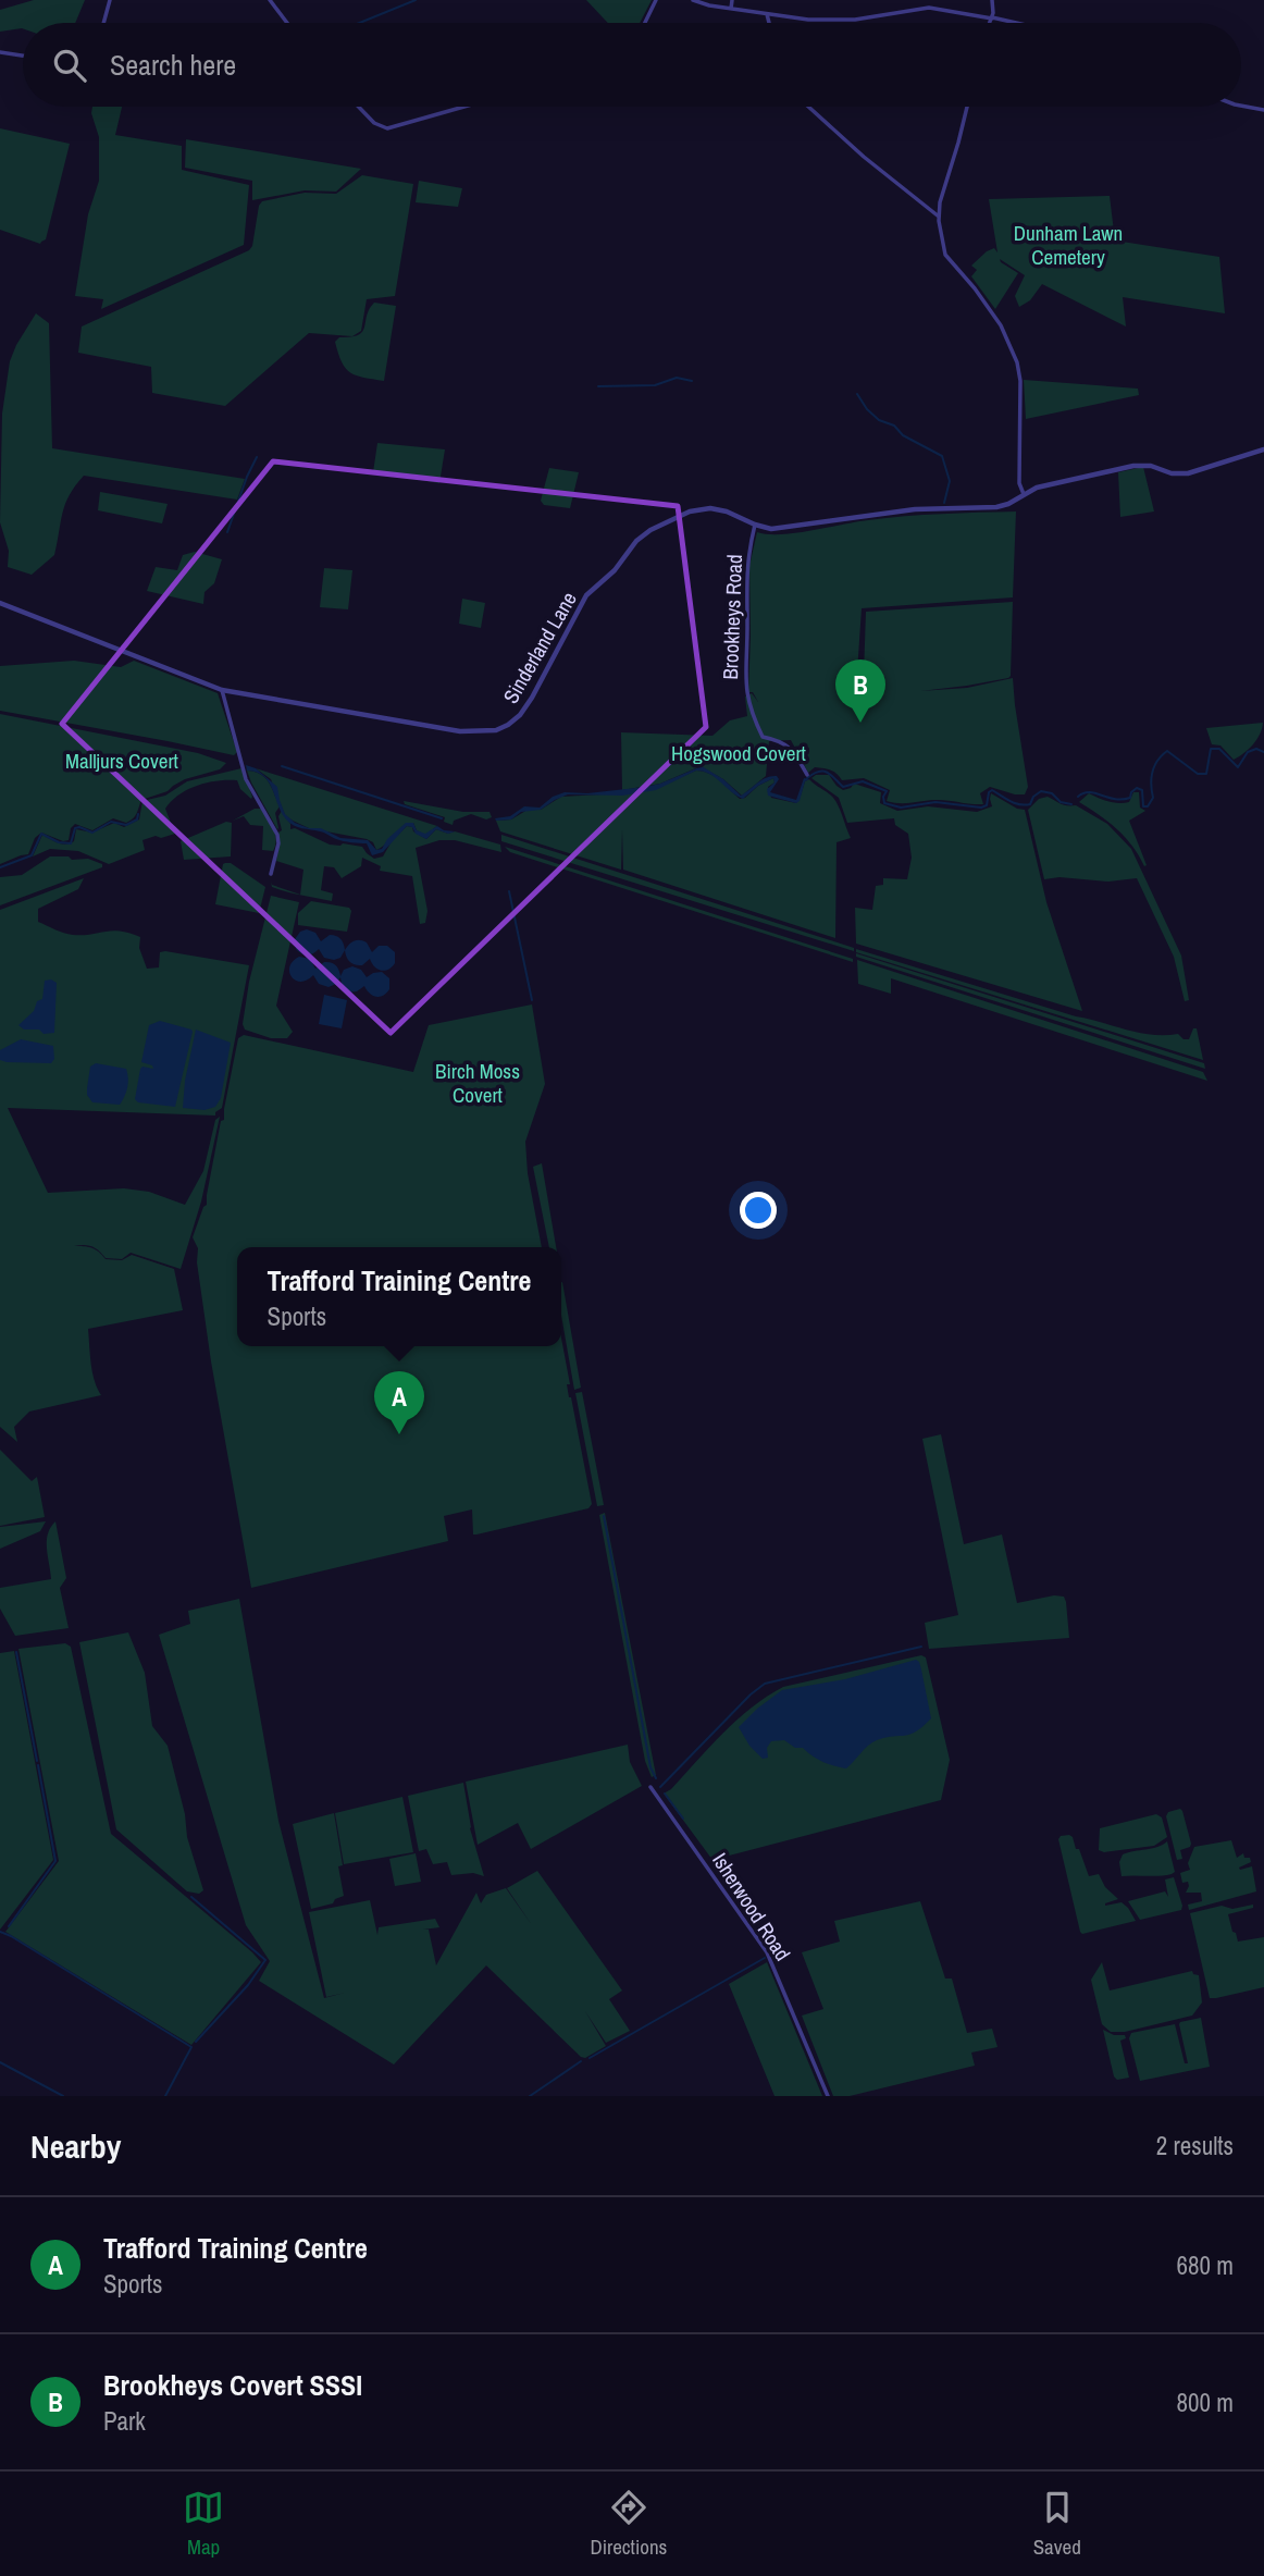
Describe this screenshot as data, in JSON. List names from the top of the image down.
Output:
{
  "streets": {
    "street": ["Brookheys Road", "Sinderland Lane", "Isherwood Road"]
  },
  "crossings": [
    ["Brookheys Road", "Sinderland Lane"]
  ],
  "parks": [
    "Dunham Lawn Cemetery",
    "Hogswood Covert",
    "Malljurs Covert",
    "Birch Moss Covert"
  ],
  "page": {
    "search": "Search here",
    "pins": ["B", "A"],
    "popup": ["Trafford Training Centre", "Sports"],
    "heading": ["Nearby", "2 results"],
    "list": [
      {
        "mark": "A",
        "name": "Trafford Training Centre",
        "note": "Sports",
        "value": "680 m"
      },
      {
        "mark": "B",
        "name": "Brookheys Covert SSSI",
        "note": "Park",
        "value": "800 m"
      }
    ],
    "nav": ["Map", "Directions", "Saved"]
  }
}
